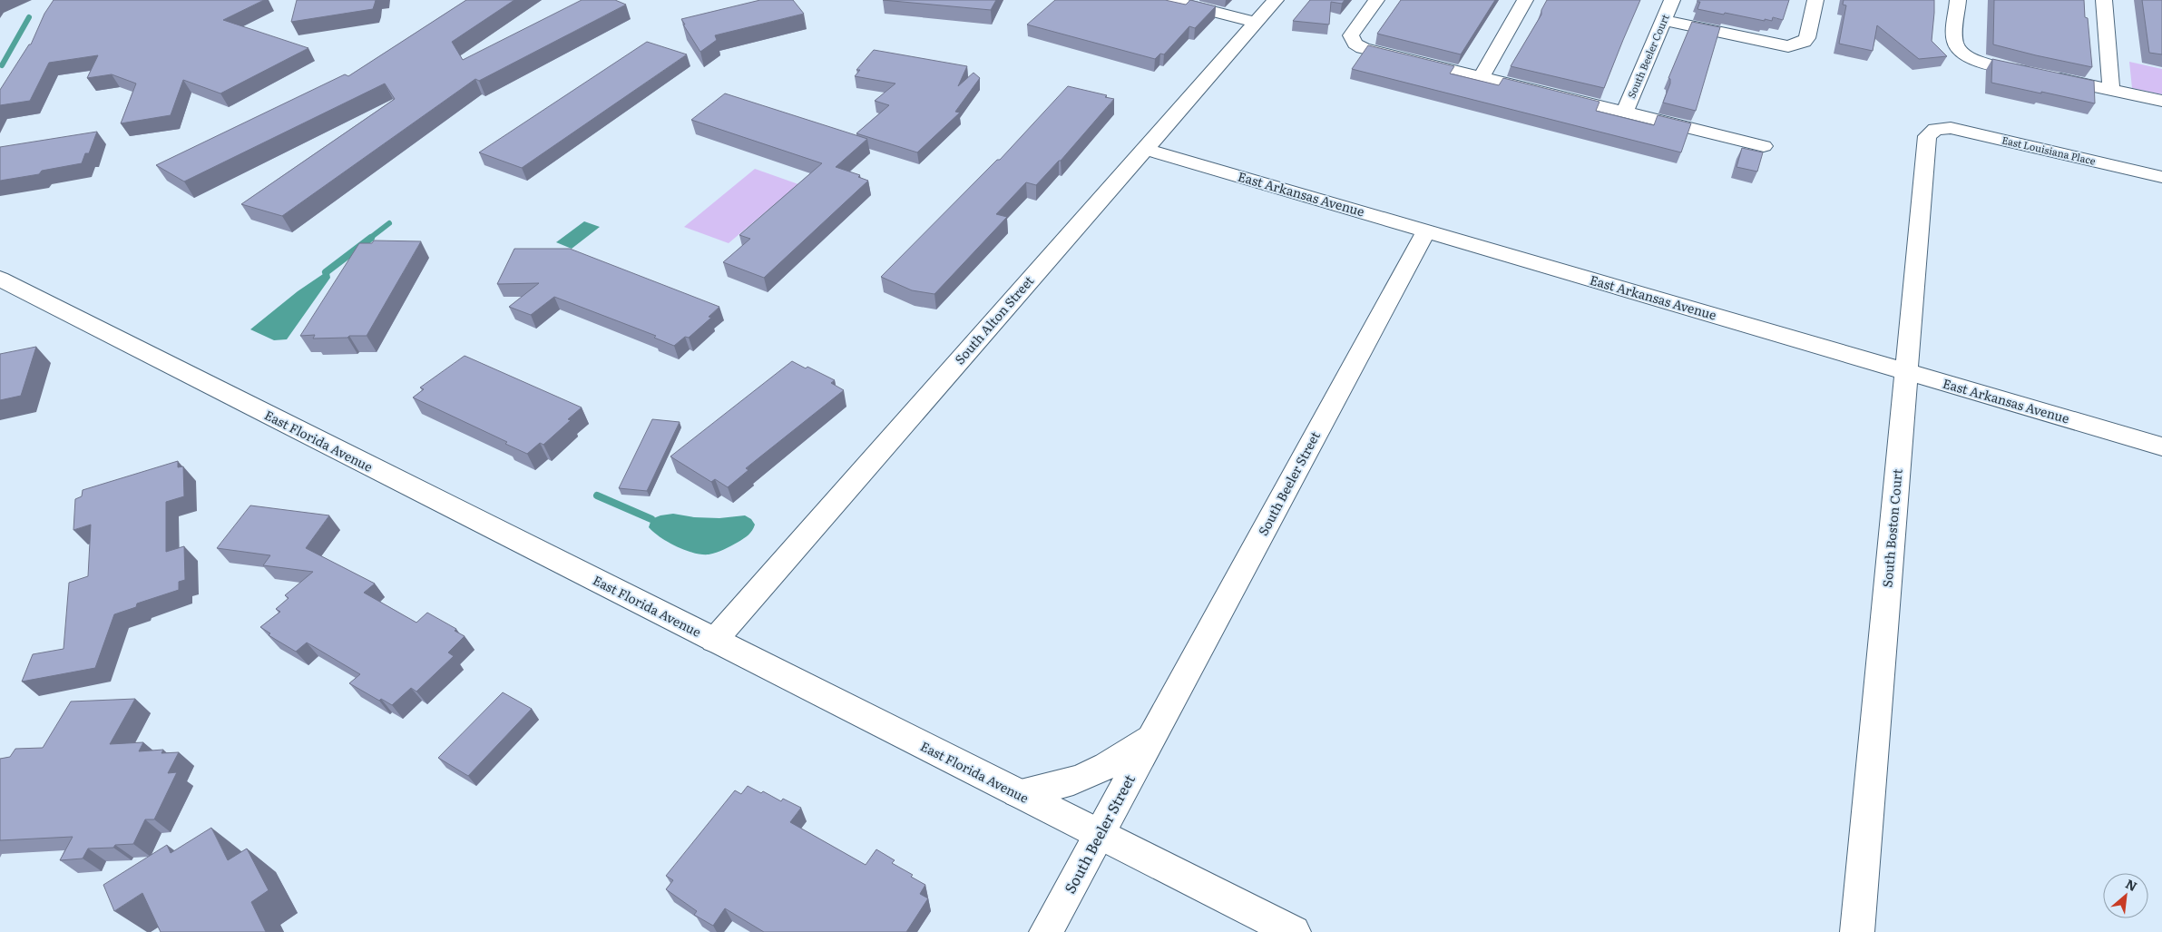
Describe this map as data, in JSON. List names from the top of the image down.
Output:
{
  "streets": {
    "street": [
      "South Beeler Court",
      "East Louisiana Place",
      "East Arkansas Avenue",
      "South Alton Street",
      "East Florida Avenue",
      "South Beeler Street",
      "South Boston Court"
    ]
  },
  "crossings": [
    ["East Louisiana Place", "South Boston Court"],
    ["East Arkansas Avenue", "South Alton Street"],
    ["East Arkansas Avenue", "South Beeler Street"],
    ["East Arkansas Avenue", "South Boston Court"],
    ["South Alton Street", "East Florida Avenue"],
    ["East Florida Avenue", "South Beeler Street"]
  ],
  "north": "top right"
}
